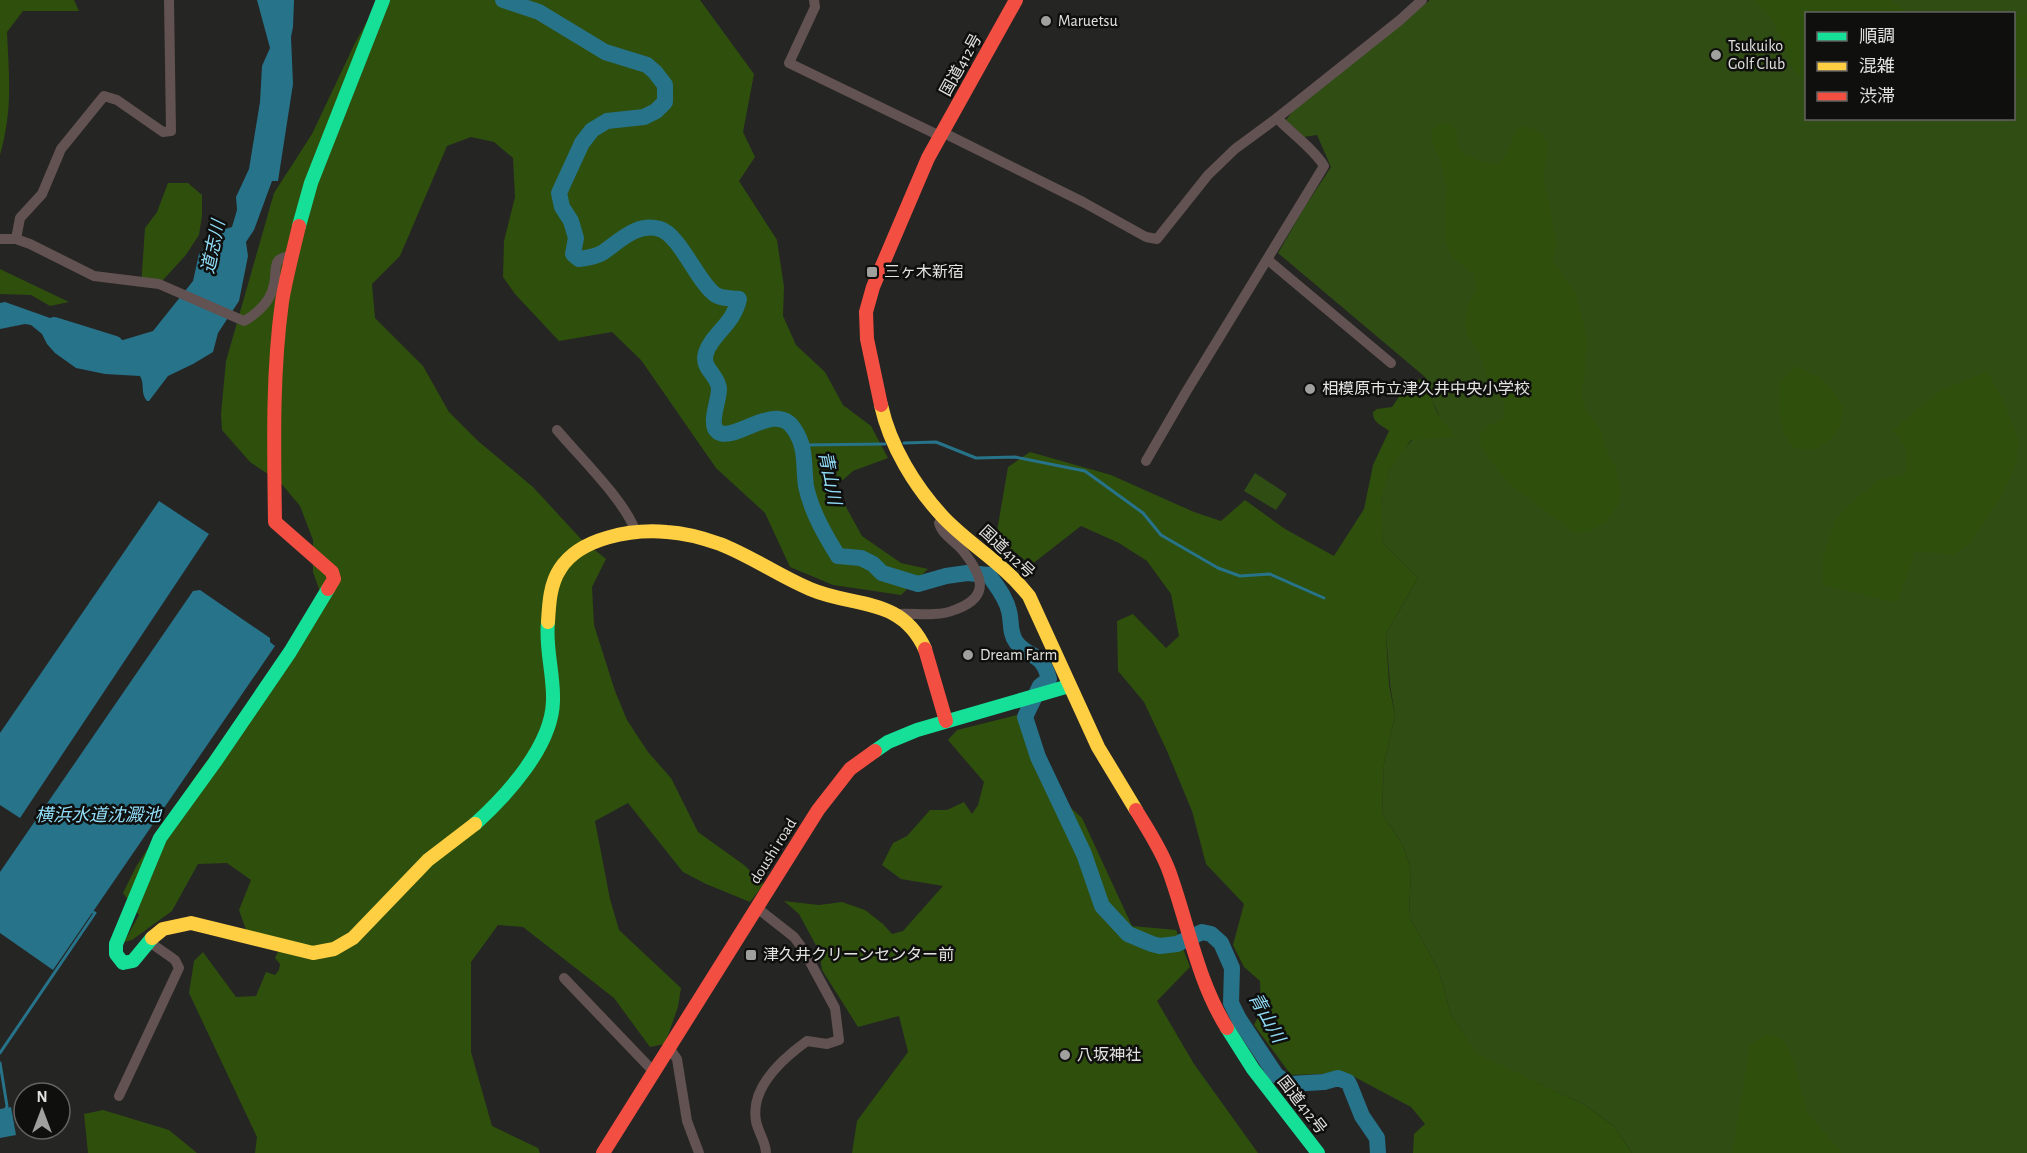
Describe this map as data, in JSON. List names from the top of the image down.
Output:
{
  "streets": {
    "main road": ["国道412号", "doushi road"]
  },
  "crossings": [
    ["国道412号", "doushi road"]
  ],
  "water": ["道志川", "青山川", "横浜水道沈澱池"],
  "places": {
    "other": [
      "Maruetsu",
      "Tsukuiko Golf Club",
      "相模原市立津久井中央小学校",
      "Dream Farm",
      "八坂神社"
    ],
    "transit": ["三ヶ木新宿", "津久井クリーンセンター前"]
  },
  "legend": ["順調", "混雑", "渋滞"],
  "north": "top"
}
